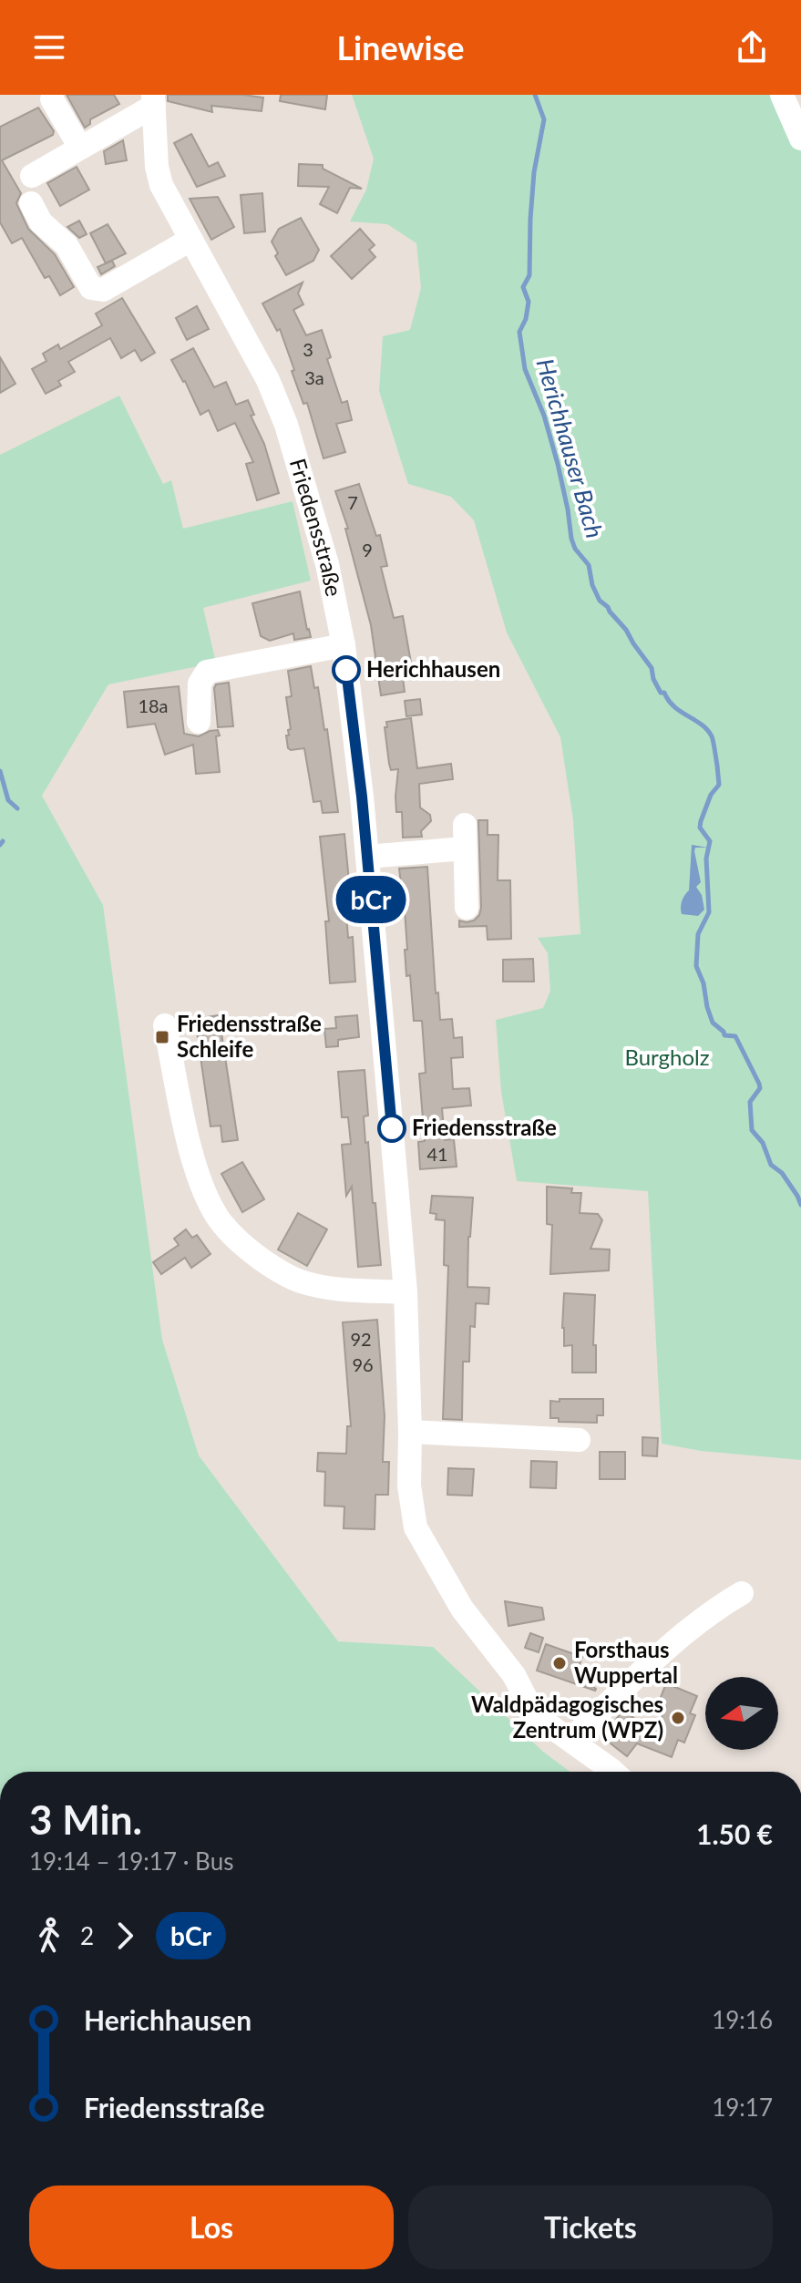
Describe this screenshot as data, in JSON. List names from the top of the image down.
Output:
{
  "streets": {
    "street": ["Friedensstraße"]
  },
  "water": ["Herichhauser Bach"],
  "parks": ["Burgholz"],
  "places": {
    "other": [
      "Herichhausen",
      "Friedensstraße",
      "Forsthaus Wuppertal",
      "Waldpädagogisches Zentrum (WPZ)"
    ],
    "transit": ["Friedensstraße Schleife"]
  },
  "lines": ["bus line bCr"],
  "house_numbers": [
    "3",
    "3a",
    "7",
    "9",
    "18a",
    "41",
    "92",
    "96"
  ],
  "north": "left",
  "page": {
    "header": "Linewise",
    "on_map": "bCr",
    "heading": ["3 Min.", "19:14 – 19:17 · Bus", "1.50 €"],
    "legs": ["2", "bCr"],
    "list": [
      {
        "name": "Herichhausen",
        "value": "19:16"
      },
      {
        "name": "Friedensstraße",
        "value": "19:17"
      }
    ],
    "buttons": ["Los", "Tickets"]
  }
}
